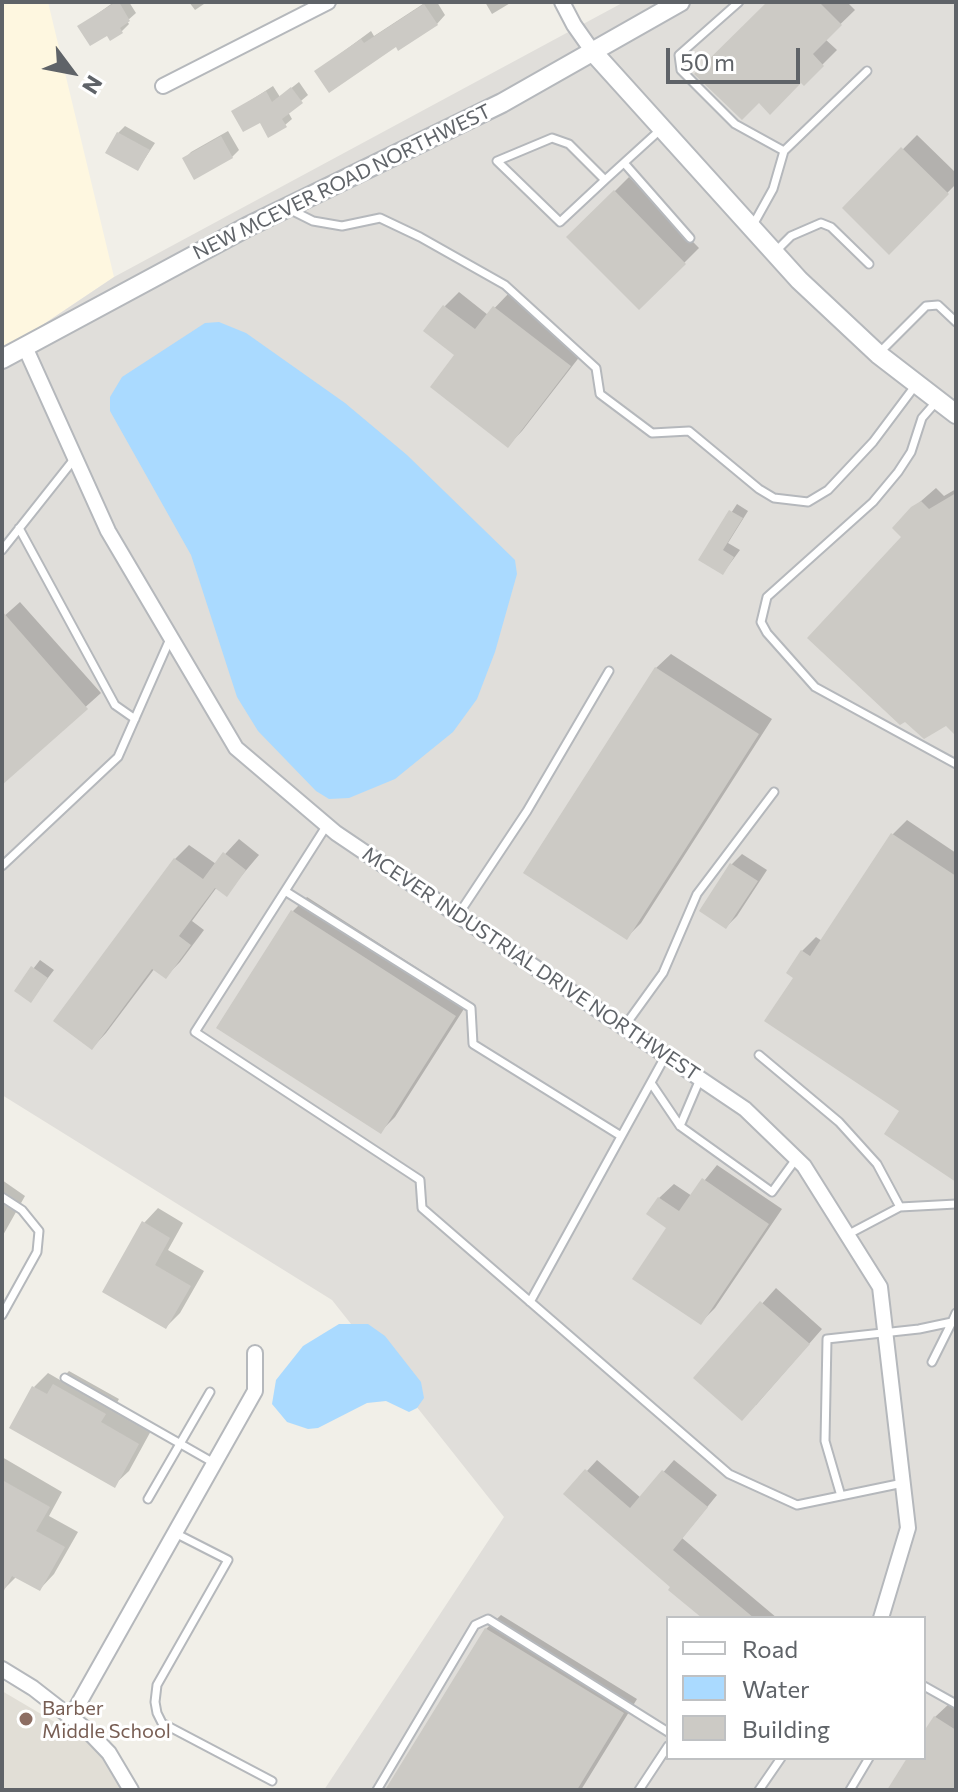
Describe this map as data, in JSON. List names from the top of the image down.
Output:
{
  "streets": {
    "street": ["NEW MCEVER ROAD NORTHWEST", "MCEVER INDUSTRIAL DRIVE NORTHWEST"]
  },
  "crossings": [
    ["NEW MCEVER ROAD NORTHWEST", "MCEVER INDUSTRIAL DRIVE NORTHWEST"]
  ],
  "places": ["Barber Middle School"],
  "legend": ["Road", "Water", "Building"],
  "scale_bar": "50 m",
  "north": "bottom right"
}
